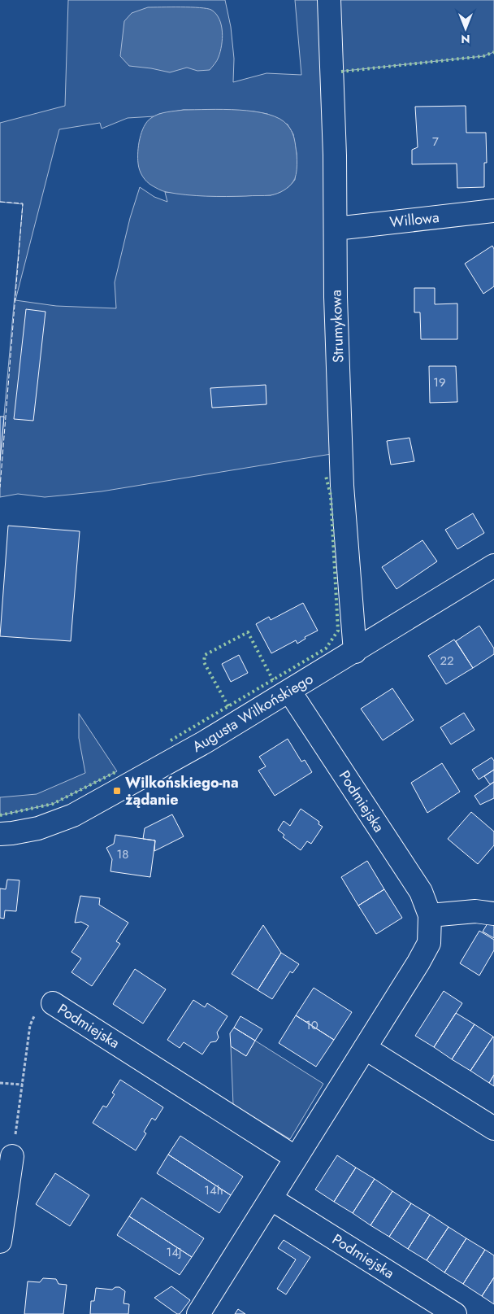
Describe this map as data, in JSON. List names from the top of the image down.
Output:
{
  "streets": {
    "street": [
      "Willowa",
      "Strumykowa",
      "Augusta Wilkońskiego",
      "Podmiejska"
    ]
  },
  "crossings": [
    ["Willowa", "Strumykowa"],
    ["Strumykowa", "Augusta Wilkońskiego"],
    ["Augusta Wilkońskiego", "Podmiejska"]
  ],
  "places": {
    "transit": ["Wilkońskiego-na żądanie"]
  },
  "house_numbers": [
    "7",
    "19",
    "22",
    "18",
    "10",
    "14h",
    "14j"
  ],
  "north": "bottom"
}
